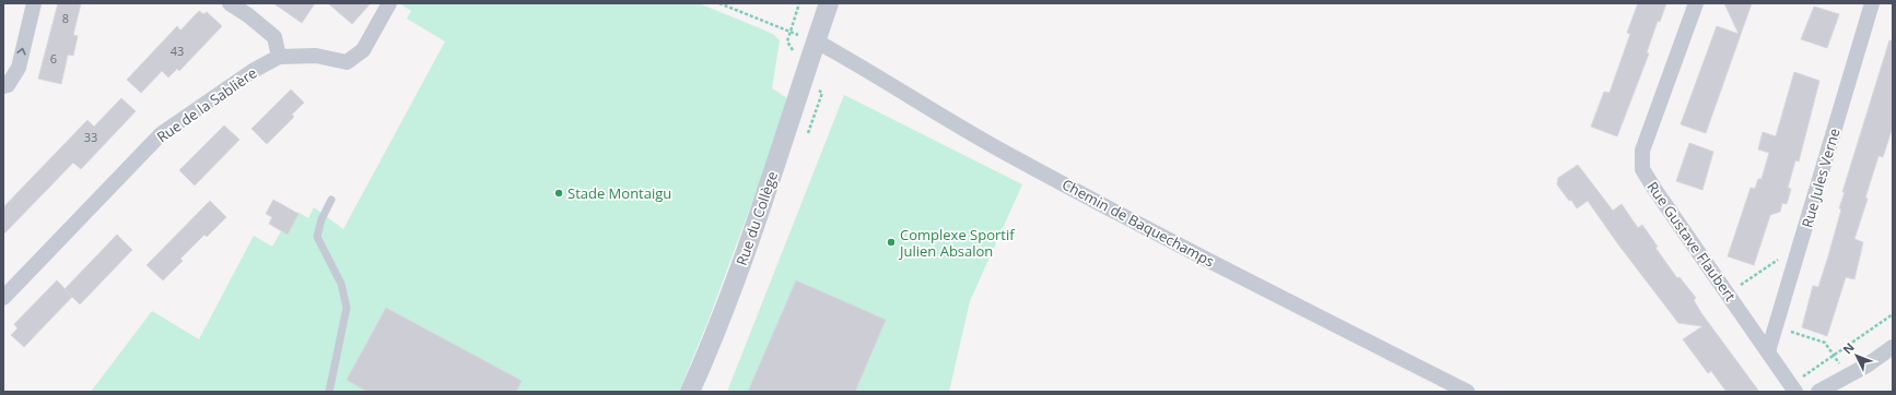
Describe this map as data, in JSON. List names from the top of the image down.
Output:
{
  "streets": {
    "street": [
      "Rue de la Sablière",
      "Rue Jules Verne",
      "Rue du Collège",
      "Chemin de Baquechamps",
      "Rue Gustave Flaubert"
    ]
  },
  "crossings": [
    ["Rue Jules Verne", "Rue Gustave Flaubert"],
    ["Rue du Collège", "Chemin de Baquechamps"]
  ],
  "places": ["Stade Montaigu", "Complexe Sportif Julien Absalon"],
  "house_numbers": [
    "8",
    "43",
    "6",
    "33"
  ],
  "north": "top left"
}
